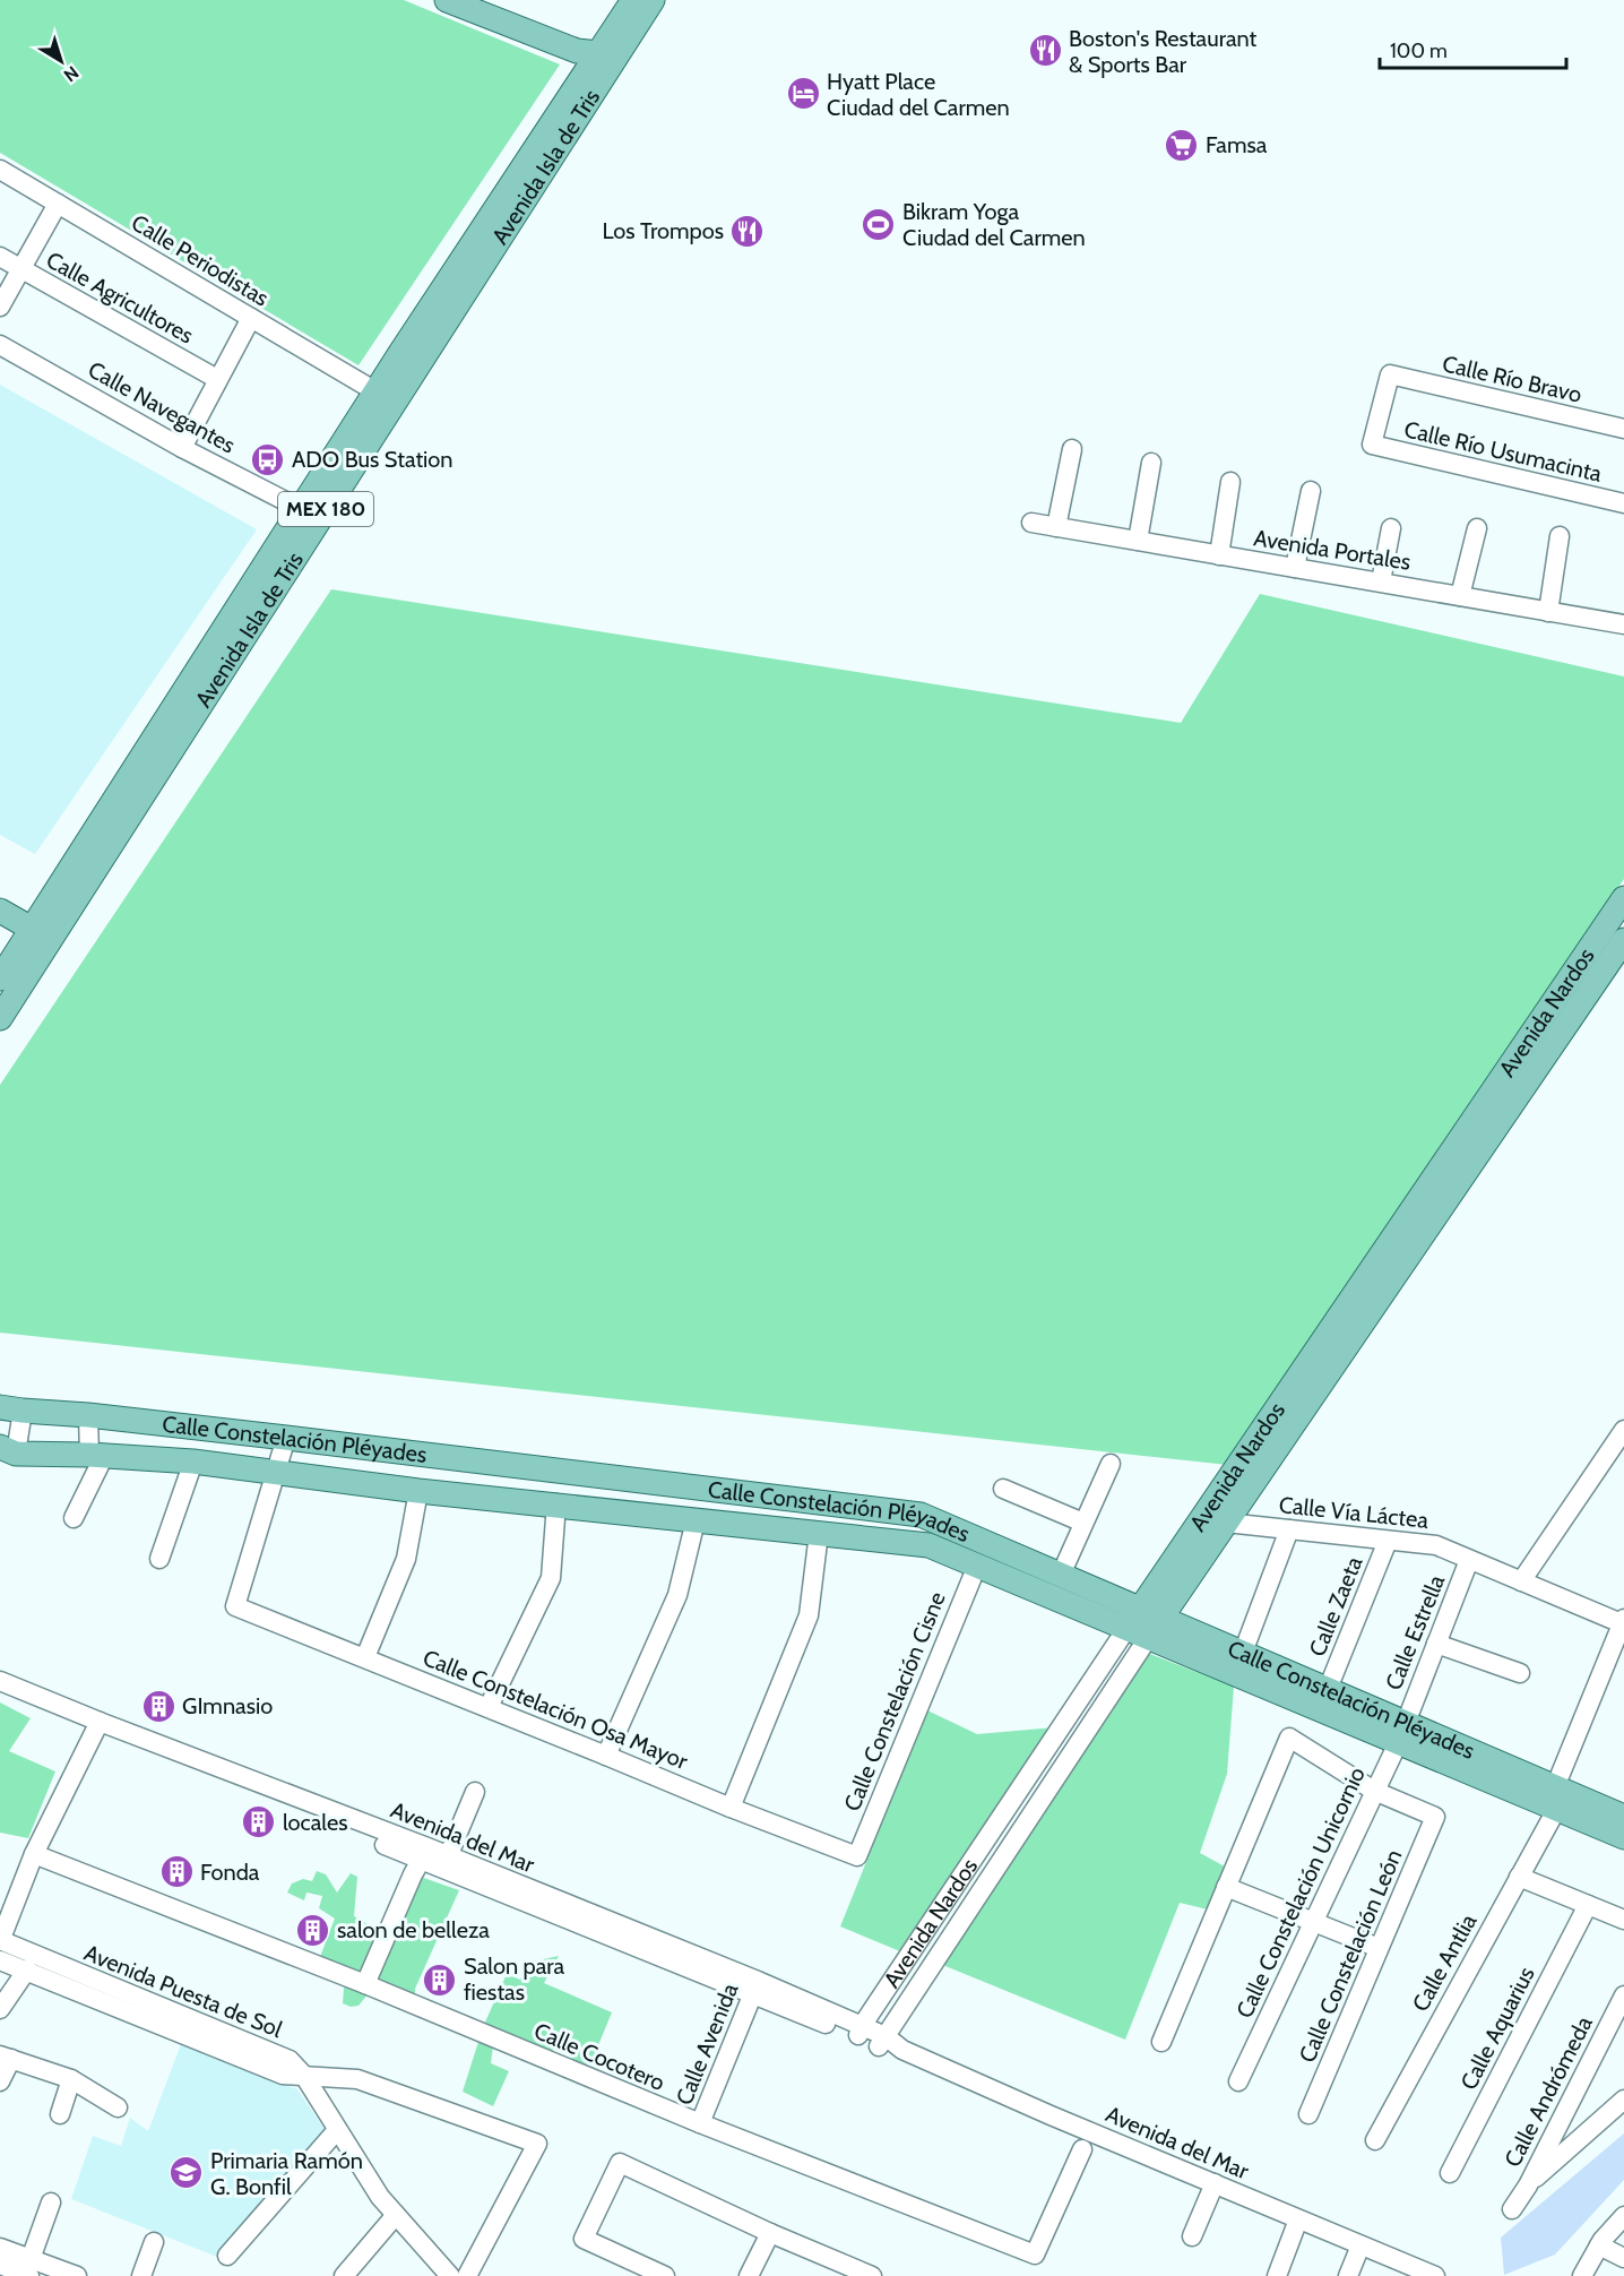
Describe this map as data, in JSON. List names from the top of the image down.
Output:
{
  "streets": {
    "main road": [
      "Avenida Isla de Tris",
      "MEX 180",
      "Avenida Nardos",
      "Calle Constelación Pléyades"
    ],
    "street": [
      "Calle Periodistas",
      "Calle Agricultores",
      "Calle Río Bravo",
      "Calle Navegantes",
      "Calle Río Usumacinta",
      "Avenida Portales",
      "Calle Vía Láctea",
      "Calle Zaeta",
      "Calle Estrella",
      "Calle Constelación Cisne",
      "Calle Constelación Osa Mayor",
      "Avenida del Mar",
      "Calle Constelación Unicornio",
      "Calle Constelación León",
      "Calle Antlia",
      "Avenida Puesta de Sol",
      "Calle Aquarius",
      "Calle Avenida",
      "Calle Cocotero",
      "Calle Andrómeda"
    ]
  },
  "crossings": [
    ["Avenida Isla de Tris", "Calle Periodistas"],
    ["Avenida Isla de Tris", "Calle Navegantes"],
    ["Calle Río Bravo", "Calle Río Usumacinta"],
    ["Avenida Nardos", "Calle Constelación Pléyades"],
    ["Avenida Nardos", "Calle Vía Láctea"],
    ["Avenida Nardos", "Avenida del Mar"],
    ["Calle Constelación Pléyades", "Calle Zaeta"],
    ["Calle Constelación Pléyades", "Calle Estrella"],
    ["Calle Constelación Pléyades", "Calle Constelación Cisne"],
    ["Calle Constelación Pléyades", "Calle Constelación Osa Mayor"],
    ["Calle Constelación Pléyades", "Calle Constelación Unicornio"],
    ["Calle Constelación Pléyades", "Calle Antlia"],
    ["Calle Vía Láctea", "Calle Zaeta"],
    ["Calle Vía Láctea", "Calle Estrella"],
    ["Calle Vía Láctea", "Calle Antlia"],
    ["Calle Estrella", "Calle Constelación Unicornio"],
    ["Calle Constelación Cisne", "Calle Constelación Osa Mayor"],
    ["Avenida del Mar", "Calle Avenida"],
    ["Calle Constelación Unicornio", "Calle Constelación León"],
    ["Calle Avenida", "Calle Cocotero"]
  ],
  "places": {
    "restaurant": ["Boston's Restaurant & Sports Bar", "Los Trompos"],
    "hotel": ["Hyatt Place Ciudad del Carmen"],
    "supermarket": ["Famsa"],
    "sports": ["Bikram Yoga Ciudad del Carmen"],
    "bus stop": ["ADO Bus Station"],
    "building": [
      "GImnasio",
      "locales",
      "Fonda",
      "salon de belleza",
      "Salon para fiestas"
    ],
    "school or university": ["Primaria Ramón G. Bonfil"]
  },
  "scale_bar": "100 m",
  "north": "bottom right"
}
